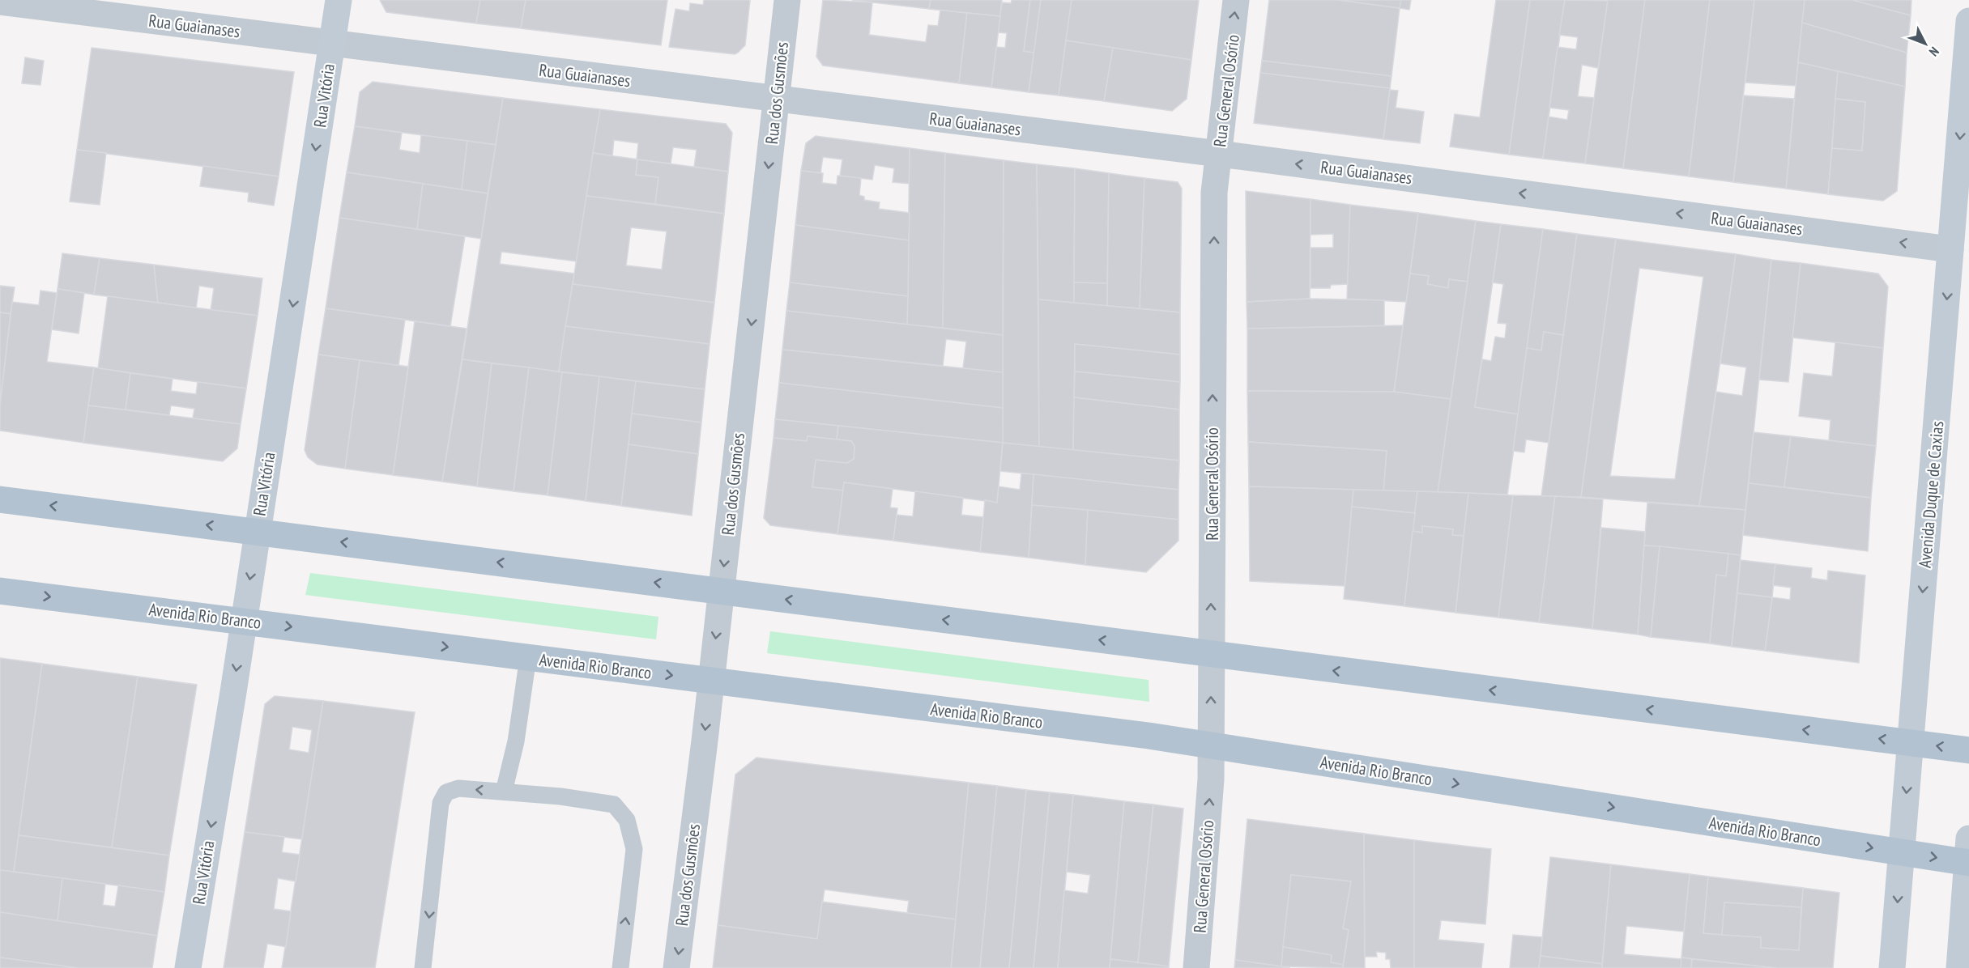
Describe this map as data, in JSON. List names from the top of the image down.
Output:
{
  "streets": {
    "main road": ["Rua Vitória", "Avenida Duque de Caxias", "Avenida Rio Branco"],
    "street": ["Rua Guaianases", "Rua General Osório", "Rua dos Gusmões"]
  },
  "crossings": [
    ["Rua Guaianases", "Rua General Osório"],
    ["Rua Guaianases", "Rua dos Gusmões"],
    ["Rua Guaianases", "Rua Vitória"],
    ["Rua Guaianases", "Avenida Duque de Caxias"],
    ["Rua General Osório", "Avenida Rio Branco"],
    ["Rua dos Gusmões", "Avenida Rio Branco"],
    ["Rua Vitória", "Avenida Rio Branco"],
    ["Avenida Duque de Caxias", "Avenida Rio Branco"]
  ],
  "one_way": [
    "Rua Guaianases",
    "Rua General Osório",
    "Rua dos Gusmões",
    "Rua Vitória",
    "Avenida Duque de Caxias"
  ],
  "north": "bottom right"
}
